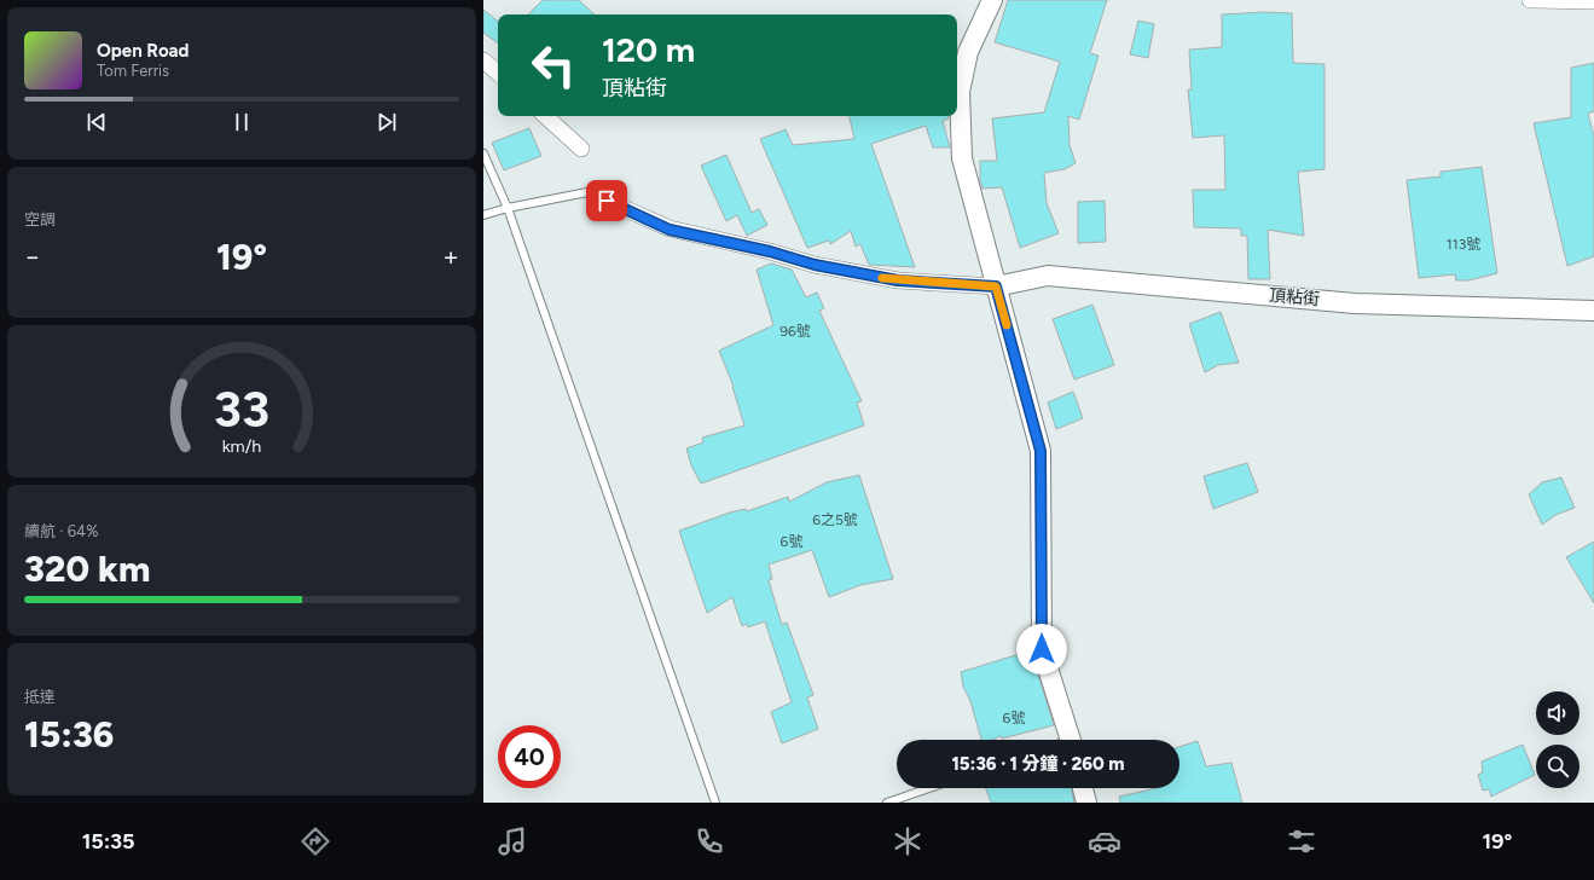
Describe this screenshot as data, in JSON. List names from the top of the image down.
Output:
{
  "streets": {
    "street": ["頂粘街"]
  },
  "house_numbers": [
    "113號",
    "96號",
    "6之5號",
    "6號",
    "6號"
  ],
  "page": {
    "turn": ["120 m", "頂粘街"],
    "song": ["Open Road", "Tom Ferris"],
    "tile": [
      "空調",
      ["續航 · 64%", "320 km"],
      ["抵達", "15:36"]
    ],
    "heat": ["−", "19°", "+"],
    "limit": "40",
    "trip": "15:36 · 1 分鐘 · 260 m",
    "tabs": ["15:35", "19°"],
    "gauge": ["33", "km/h"]
  }
}
